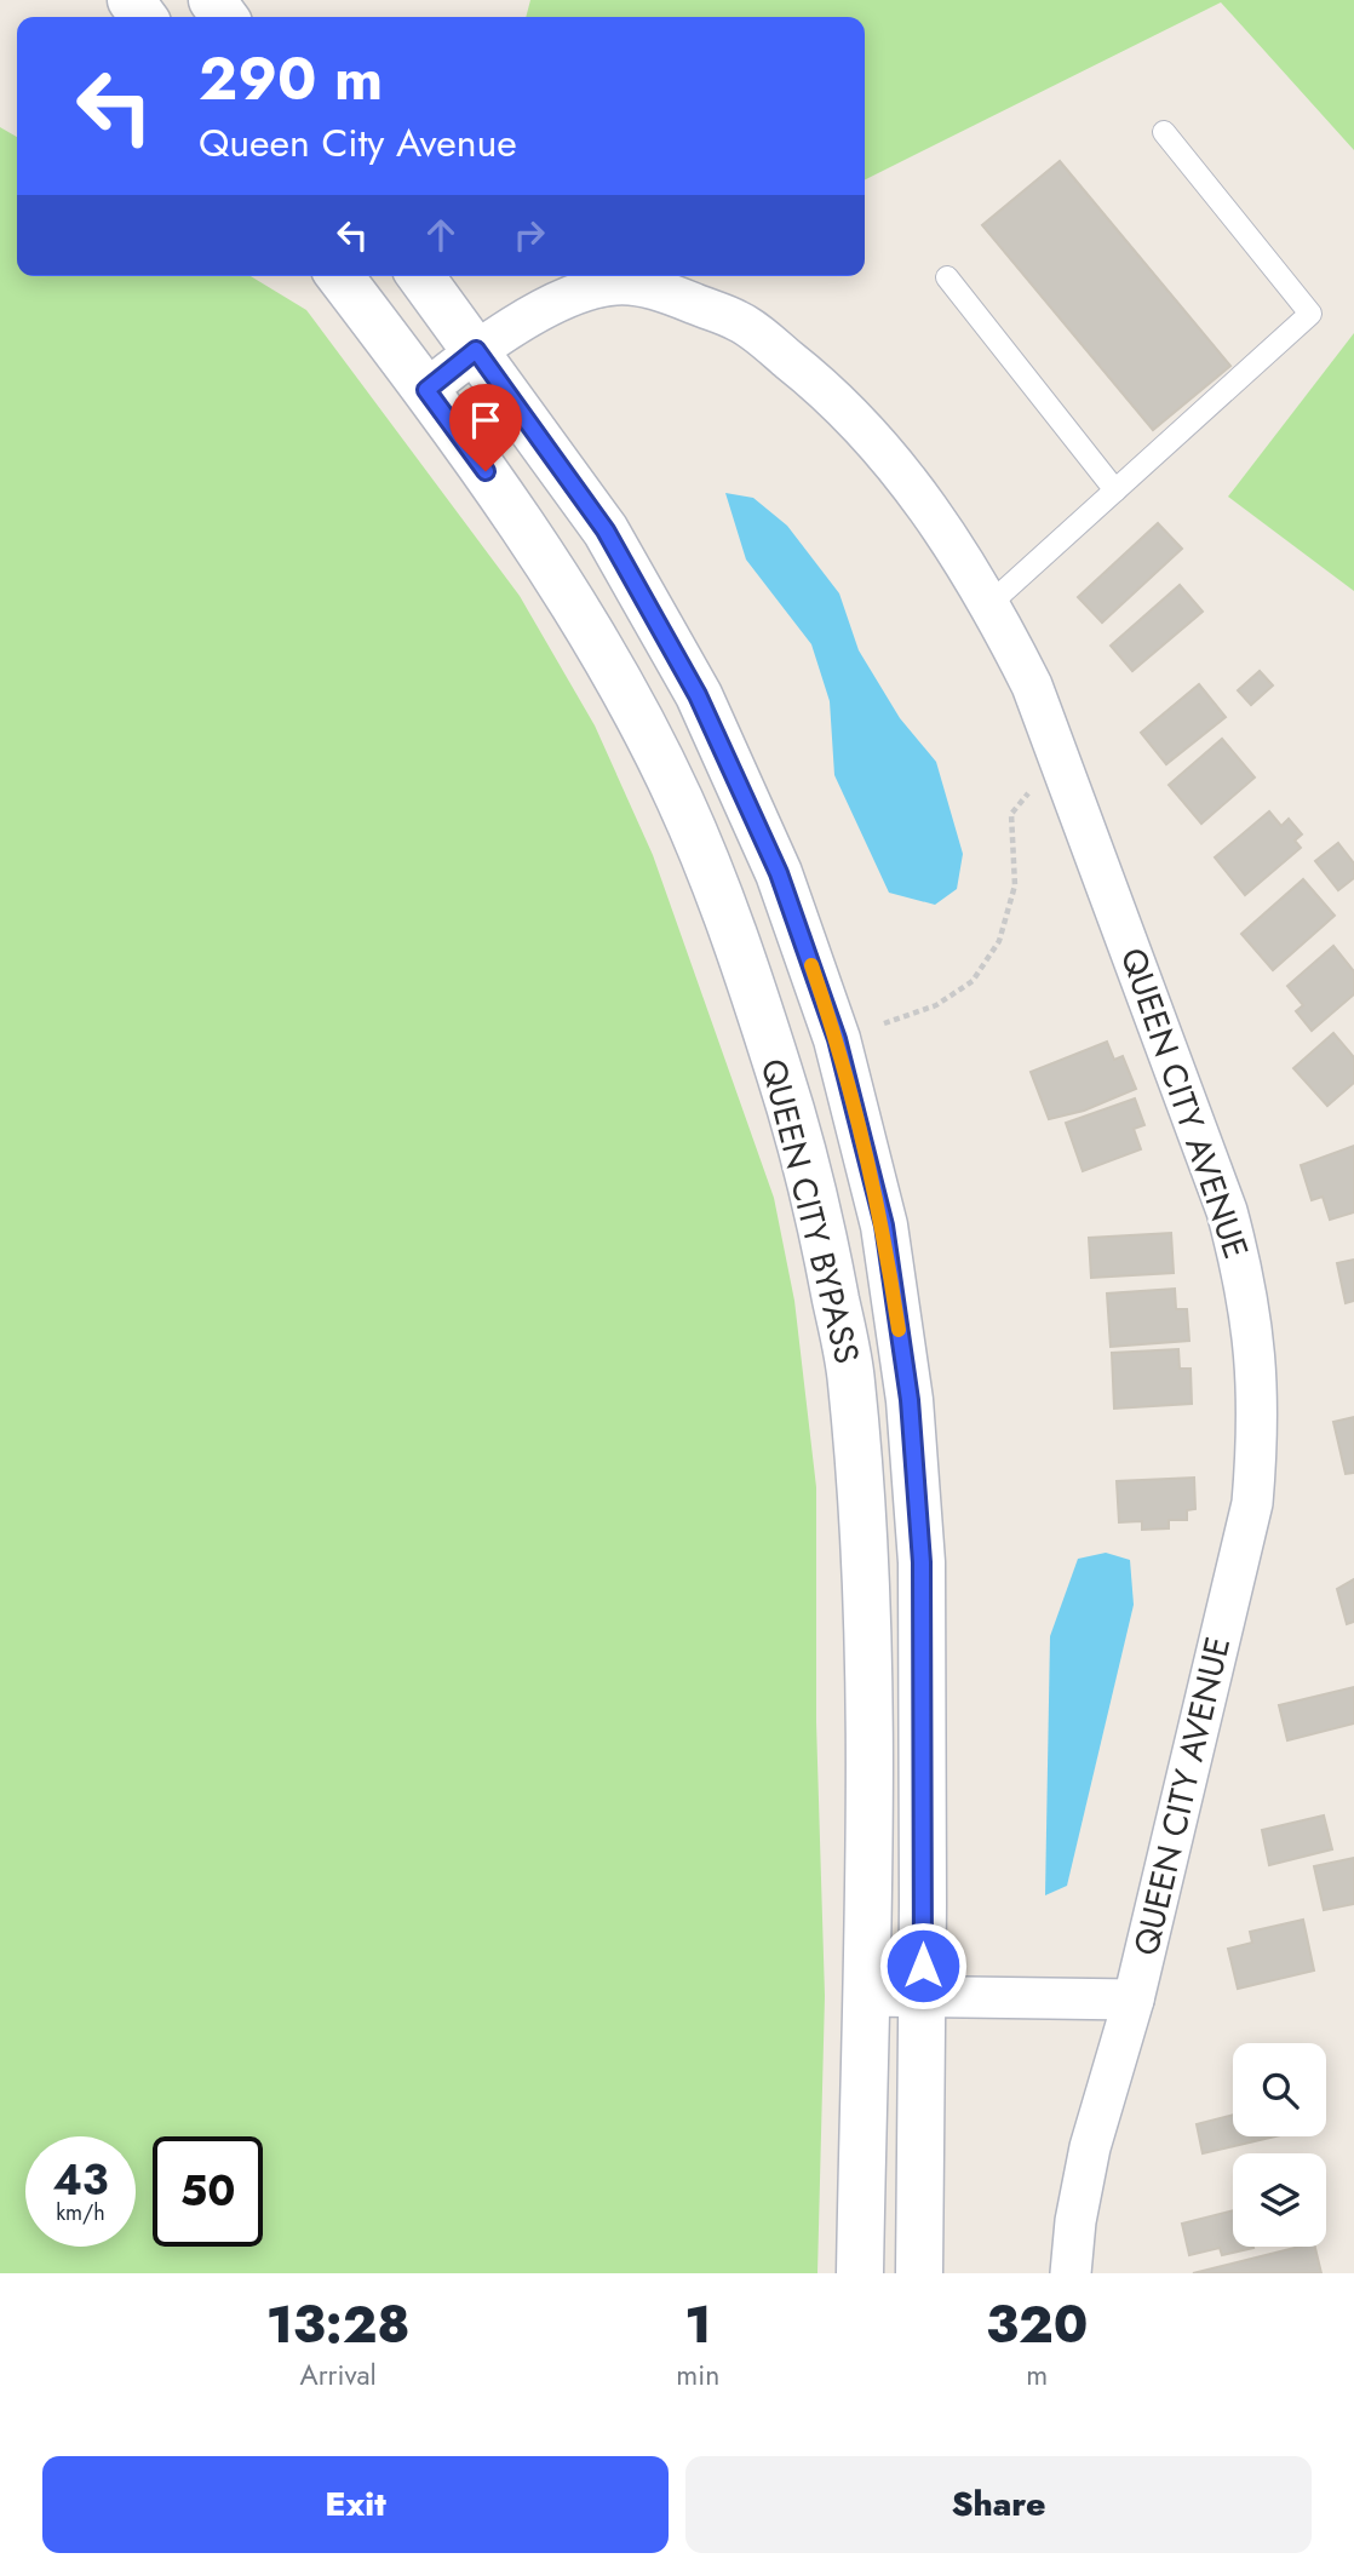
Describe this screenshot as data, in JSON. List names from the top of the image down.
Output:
{
  "streets": {
    "main road": ["QUEEN CITY BYPASS"],
    "street": ["QUEEN CITY AVENUE"]
  },
  "crossings": [
    ["QUEEN CITY AVENUE", "QUEEN CITY BYPASS"]
  ],
  "page": {
    "turn": ["290 m", "Queen City Avenue"],
    "speed": "43 km/h",
    "limit": "50",
    "eta": [
      "13:28",
      "Arrival",
      "1",
      "min",
      "320",
      "m"
    ],
    "buttons": ["Exit", "Share"]
  }
}
